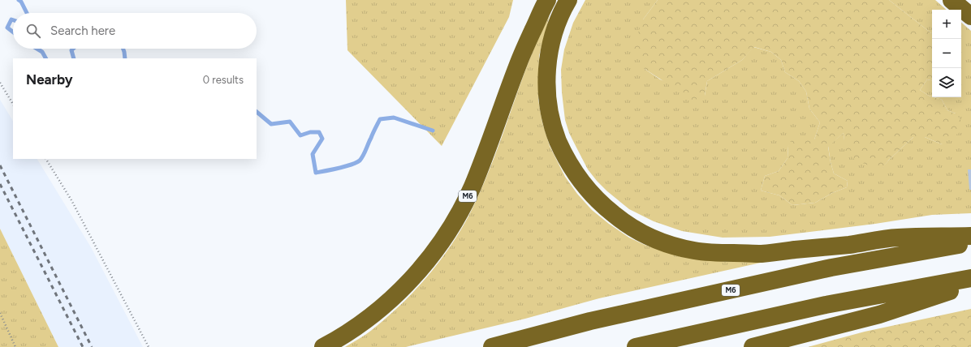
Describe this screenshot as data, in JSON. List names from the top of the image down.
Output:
{
  "streets": {
    "highway": ["M6"]
  },
  "page": {
    "map_buttons": ["+", "−"],
    "search": "Search here",
    "heading": ["Nearby", "0 results"]
  }
}
